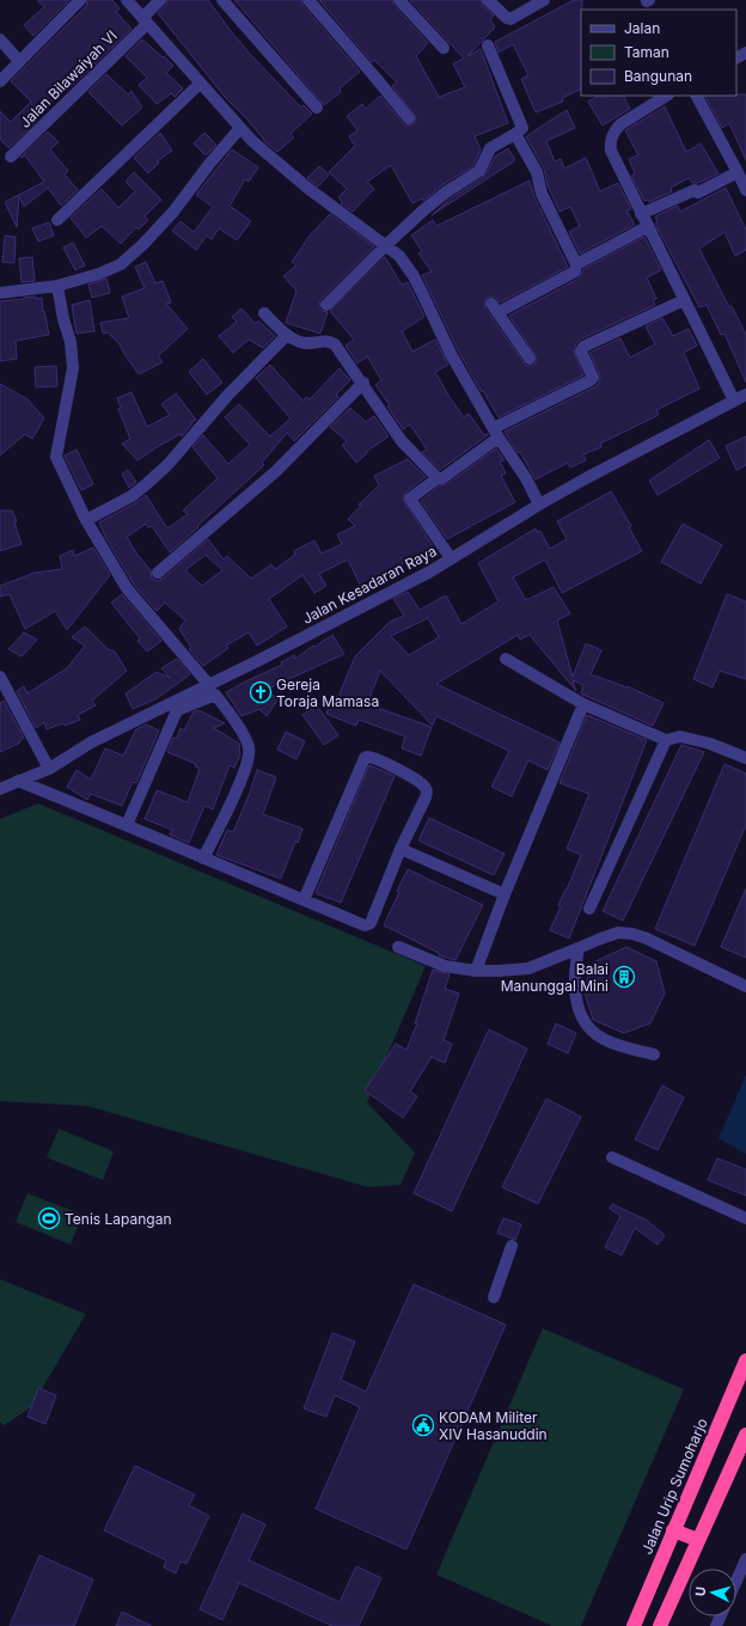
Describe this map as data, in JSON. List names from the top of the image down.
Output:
{
  "streets": {
    "highway": ["Jalan Urip Sumoharjo"],
    "street": ["Jalan Bilawaiyah VI", "Jalan Kesadaran Raya"]
  },
  "places": {
    "church": ["Gereja Toraja Mamasa"],
    "building": ["Balai Manunggal Mini"],
    "sports": ["Tenis Lapangan"],
    "public building": ["KODAM Militer XIV Hasanuddin"]
  },
  "legend": ["Jalan", "Taman", "Bangunan"],
  "north": "left"
}
